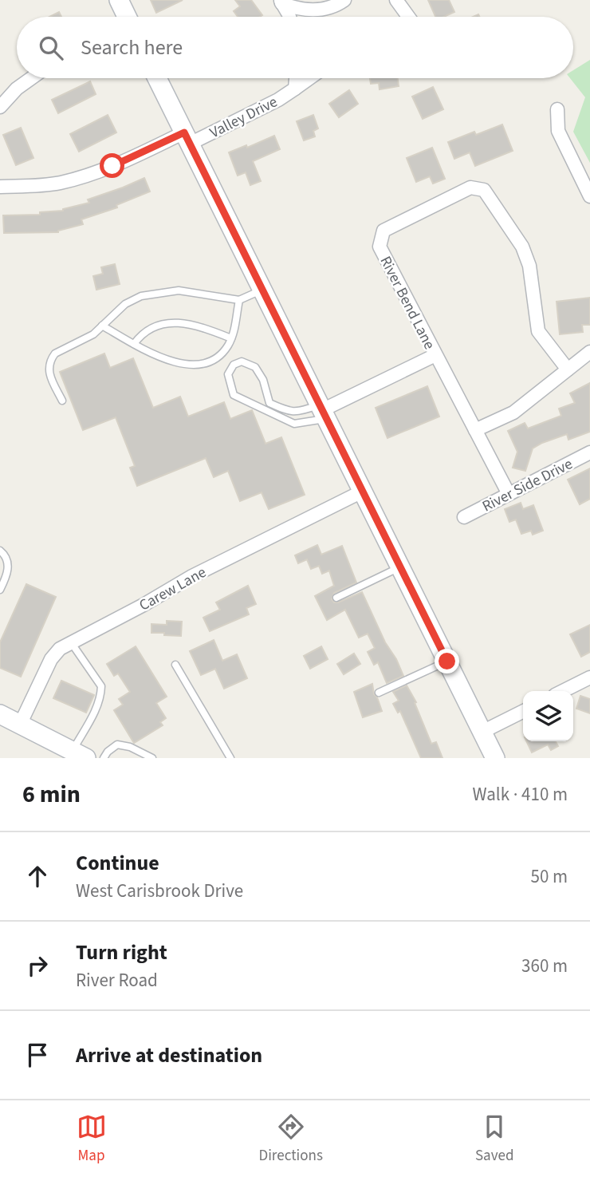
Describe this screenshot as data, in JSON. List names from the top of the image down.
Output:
{
  "streets": {
    "street": [
      "Valley Drive",
      "River Bend Lane",
      "River Side Drive",
      "Carew Lane"
    ]
  },
  "crossings": [
    ["River Bend Lane", "River Side Drive"]
  ],
  "page": {
    "search": "Search here",
    "heading": ["6 min", "Walk · 410 m"],
    "list": [
      ["Continue", "West Carisbrook Drive", "50 m"],
      ["Turn right", "River Road", "360 m"],
      "Arrive at destination"
    ],
    "nav": ["Map", "Directions", "Saved"]
  }
}
